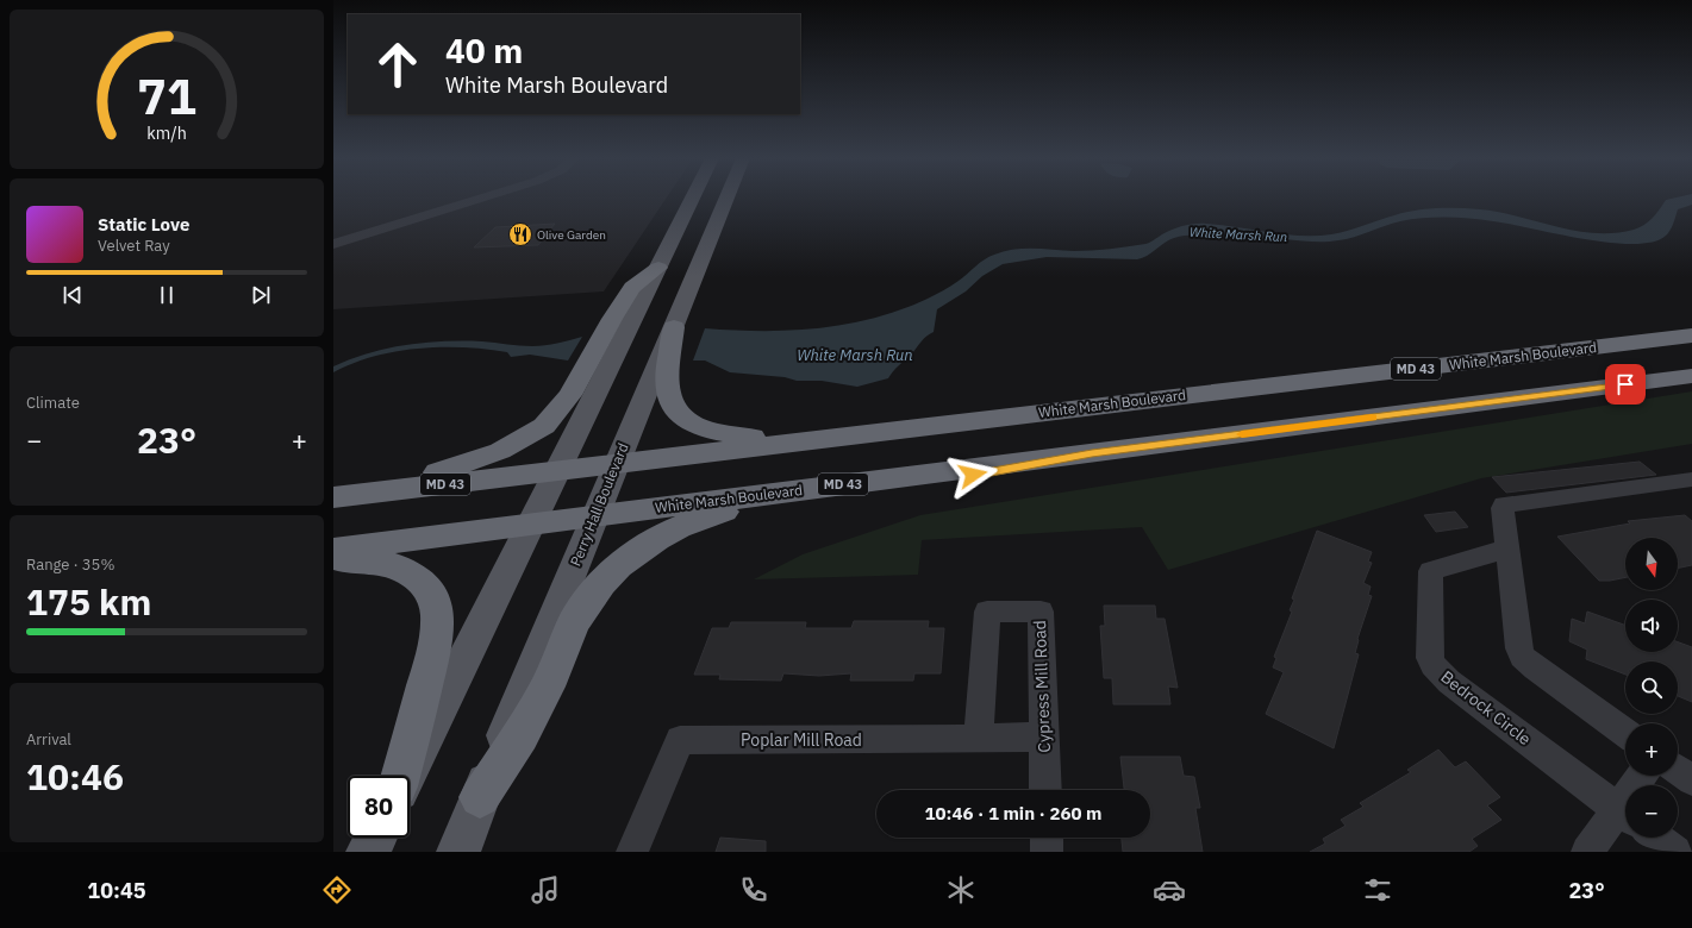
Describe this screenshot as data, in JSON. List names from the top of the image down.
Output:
{
  "streets": {
    "highway": ["White Marsh Boulevard", "MD 43"],
    "main road": ["Perry Hall Boulevard"],
    "street": ["Cypress Mill Road", "Bedrock Circle", "Poplar Mill Road"]
  },
  "crossings": [
    ["White Marsh Boulevard", "Perry Hall Boulevard"],
    ["Cypress Mill Road", "Poplar Mill Road"]
  ],
  "water": ["White Marsh Run"],
  "places": {
    "restaurant": ["Olive Garden"]
  },
  "north": "bottom",
  "page": {
    "turn": ["40 m", "White Marsh Boulevard"],
    "song": ["Static Love", "Velvet Ray"],
    "tile": [
      "Climate",
      ["Range · 35%", "175 km"],
      ["Arrival", "10:46"]
    ],
    "heat": ["−", "23°", "+"],
    "map_buttons": ["+", "−"],
    "limit": "80",
    "trip": "10:46 · 1 min · 260 m",
    "tabs": ["10:45", "23°"],
    "gauge": ["71", "km/h"]
  }
}
